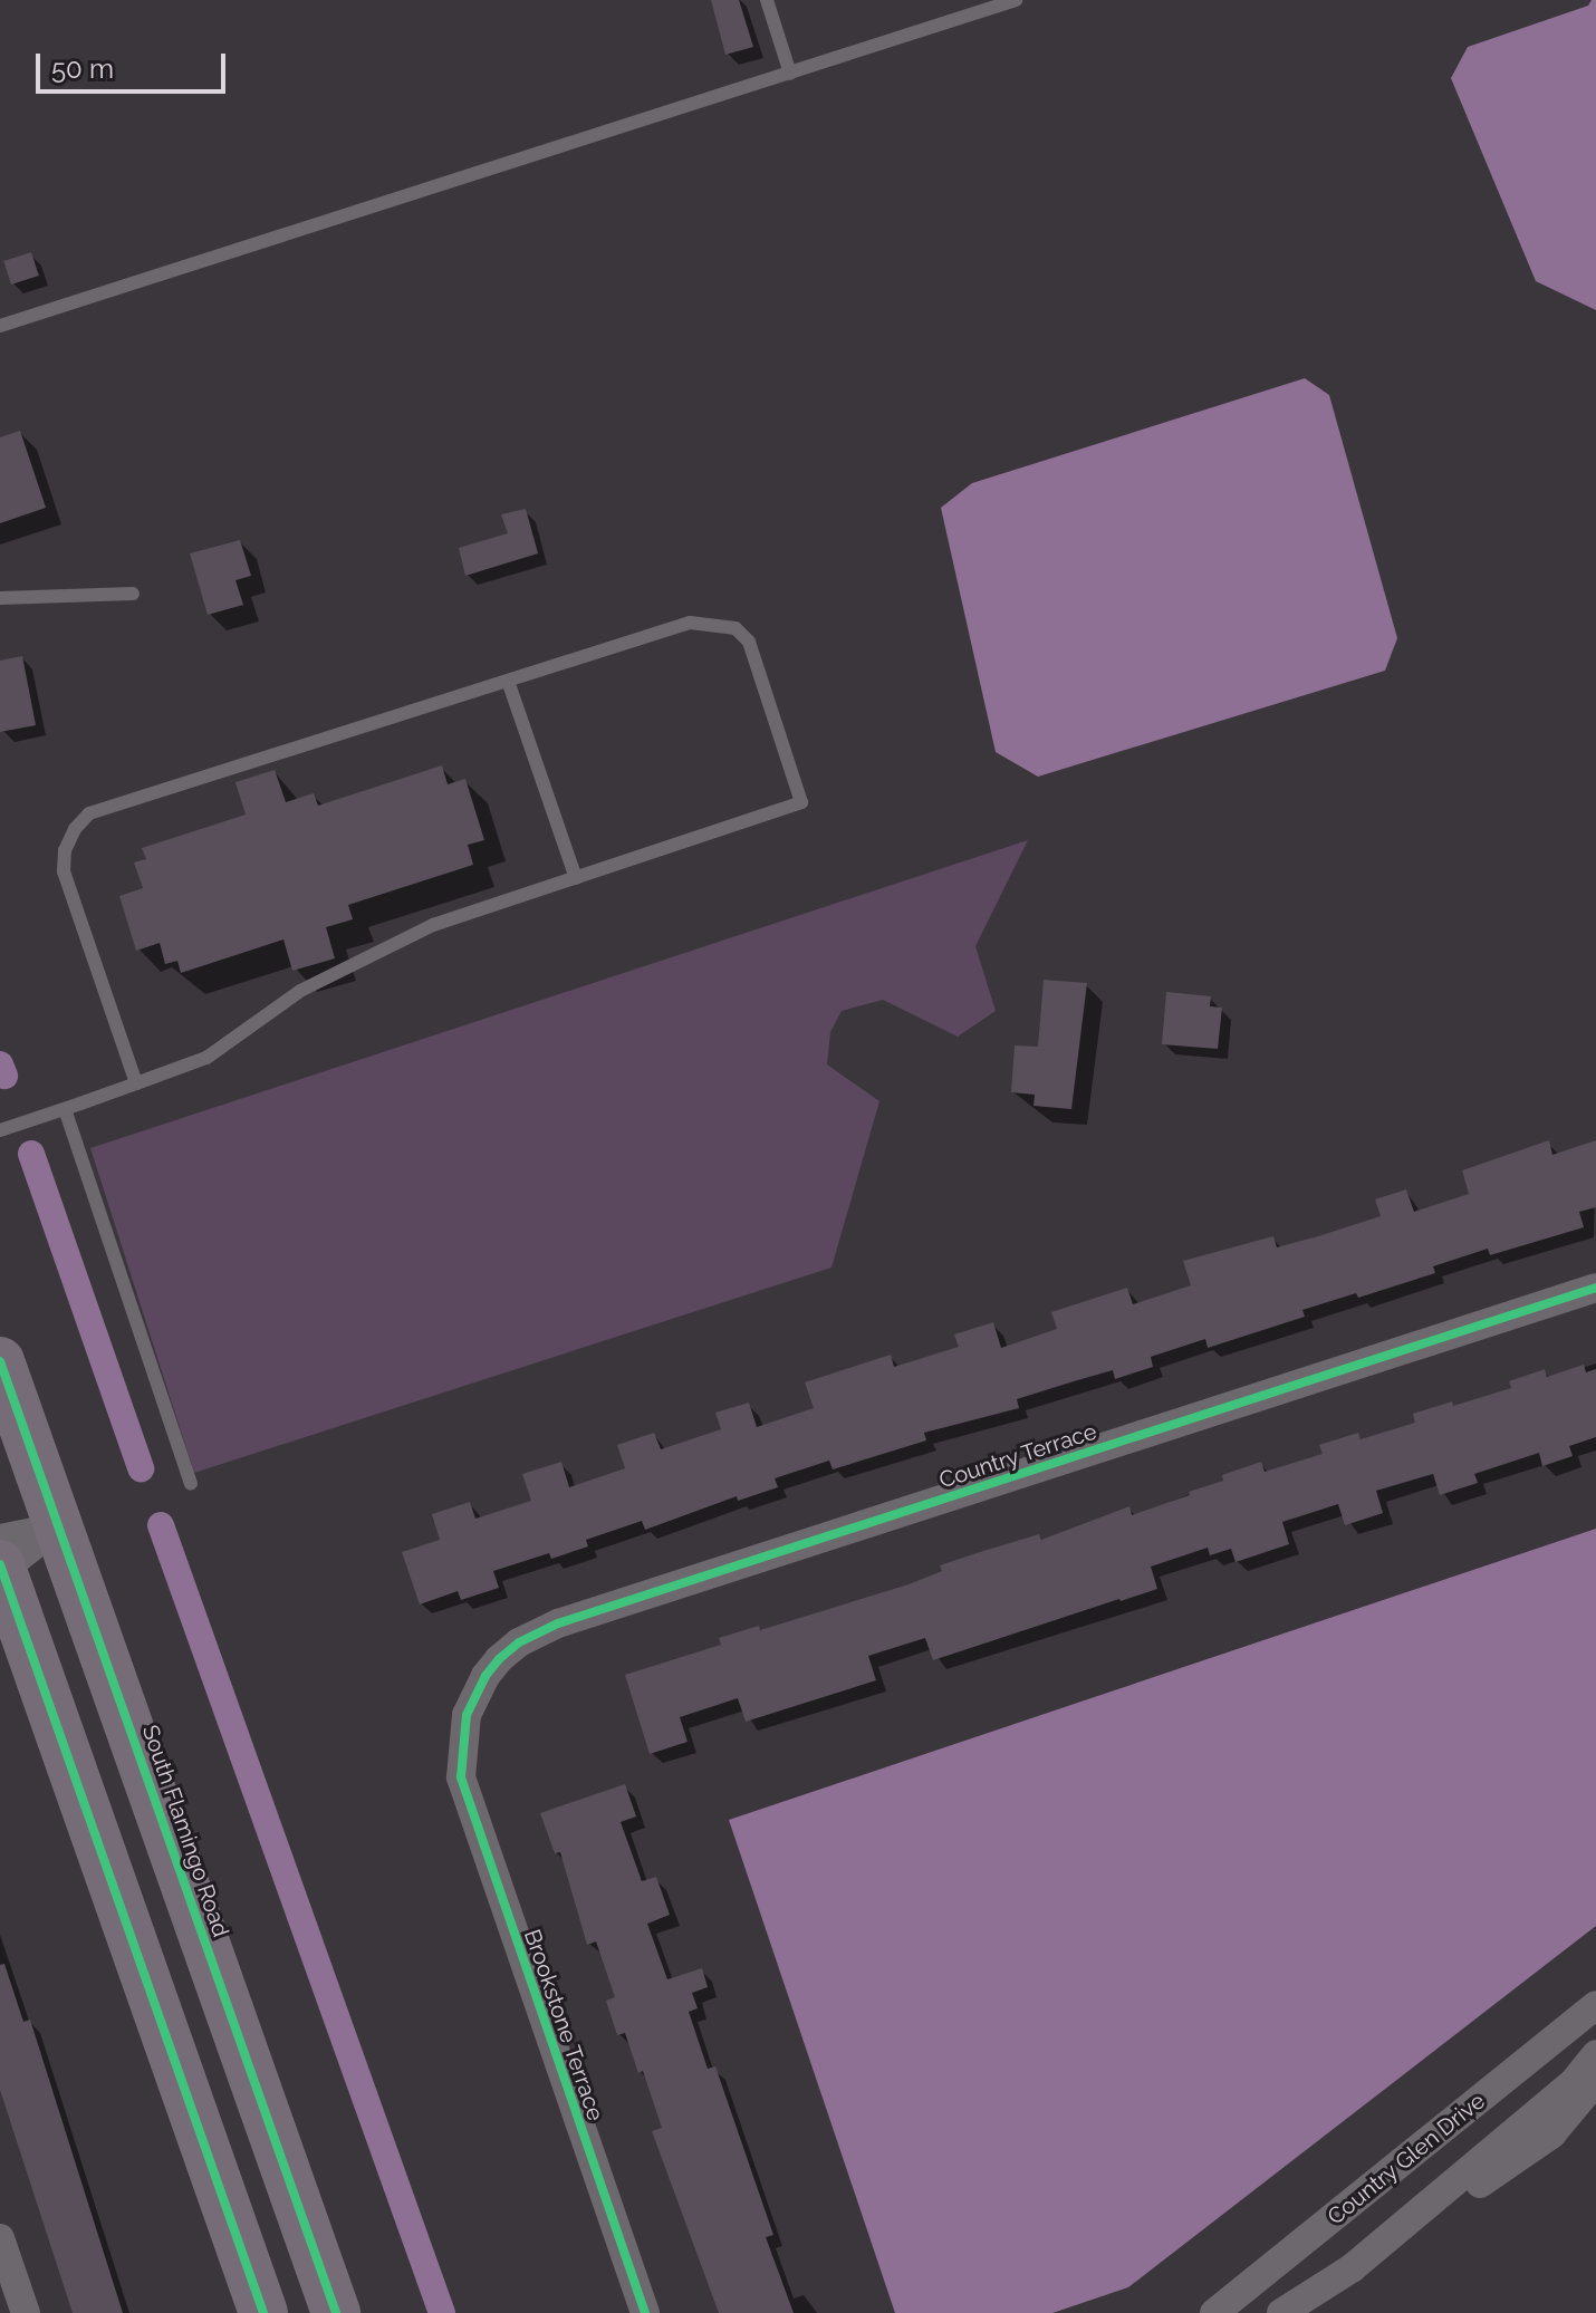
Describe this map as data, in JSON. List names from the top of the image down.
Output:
{
  "streets": {
    "highway": ["South Flamingo Road"],
    "street": ["Country Terrace", "Brookstone Terrace", "Country Glen Drive"]
  },
  "crossings": [
    ["Country Terrace", "Brookstone Terrace"]
  ],
  "scale_bar": "50 m"
}
